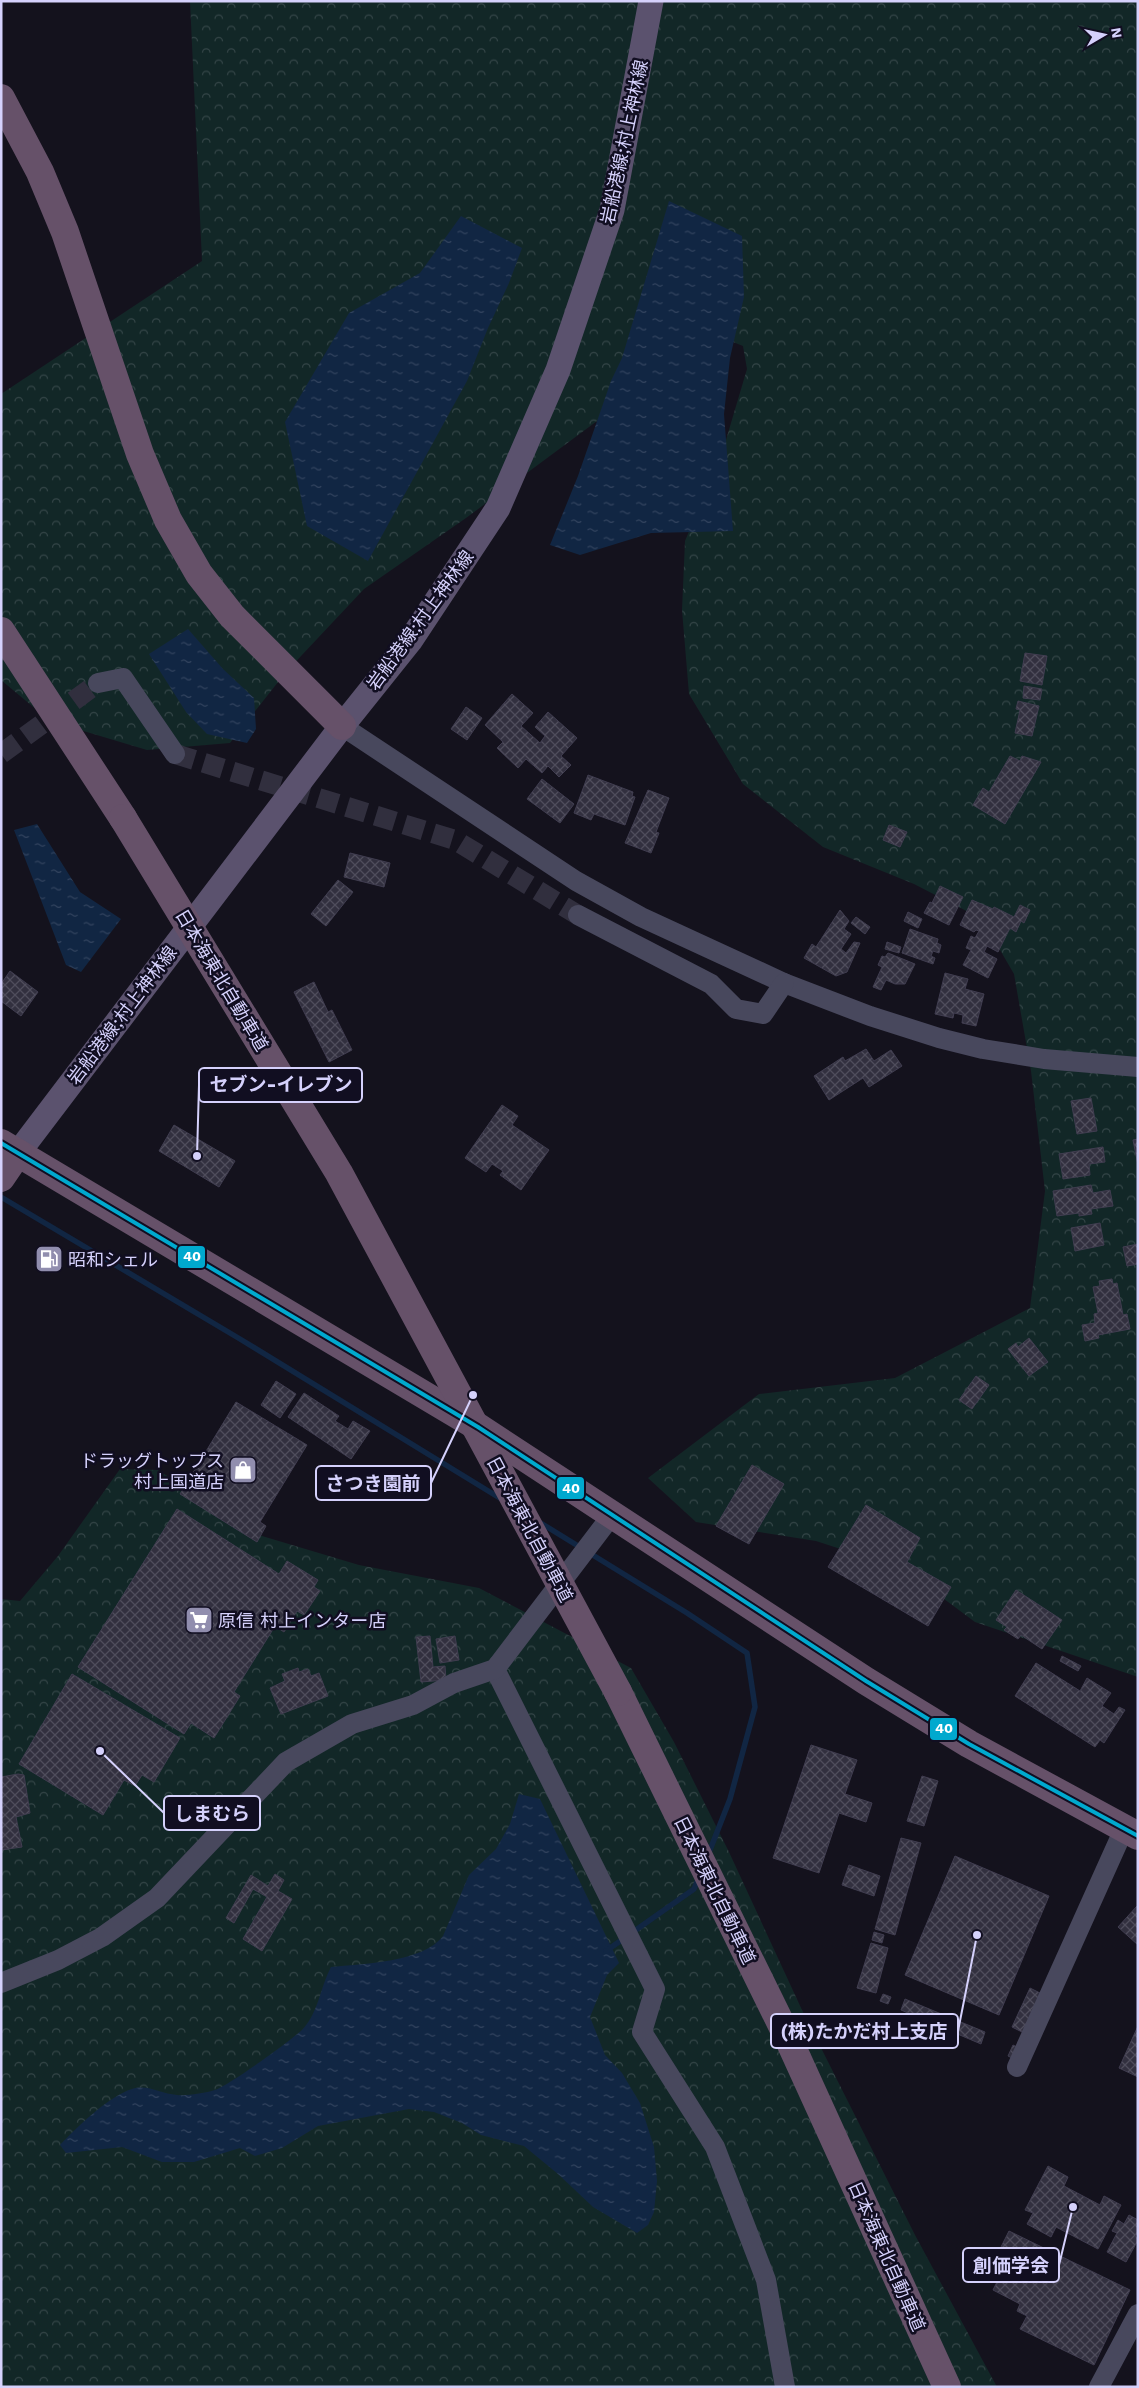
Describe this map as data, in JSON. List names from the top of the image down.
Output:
{
  "streets": {
    "highway": ["日本海東北自動車道"],
    "main road": ["岩船港線;村上神林線"]
  },
  "places": {
    "other": [
      "セブン-イレブン",
      "さつき園前",
      "しまむら",
      "(株)たかだ村上支店",
      "創価学会"
    ],
    "fuel station": ["昭和シェル"],
    "shop": ["ドラッグトップス 村上国道店"],
    "supermarket": ["原信 村上インター店"]
  },
  "lines": ["transit line 40"],
  "north": "right"
}
